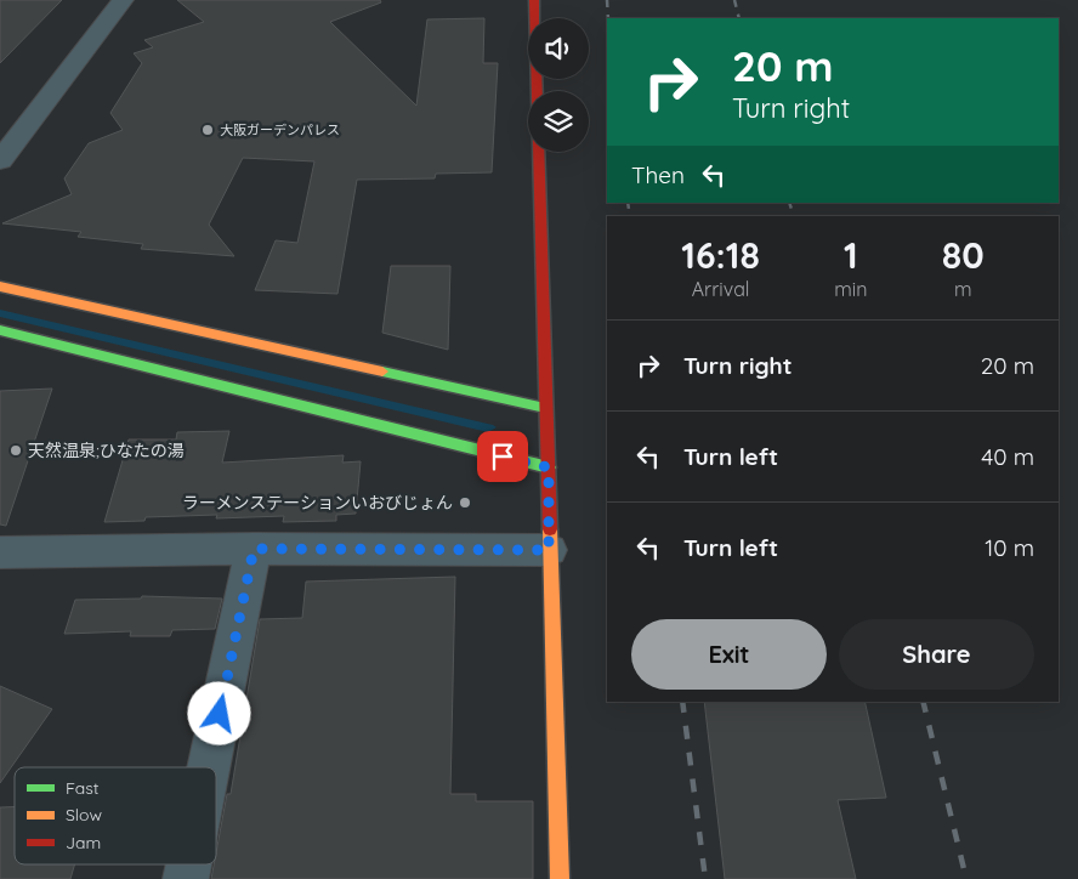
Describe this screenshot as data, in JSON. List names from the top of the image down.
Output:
{
  "places": ["大阪ガーデンパレス", "天然温泉;ひなたの湯", "ラーメンステーションいおびじょん"],
  "legend": ["Fast", "Slow", "Jam"],
  "page": {
    "turn": ["20 m", "Turn right"],
    "then": "Then",
    "eta": [
      "16:18",
      "Arrival",
      "1",
      "min",
      "80",
      "m"
    ],
    "list": [
      {
        "name": "Turn right",
        "value": "20 m"
      },
      {
        "name": "Turn left",
        "value": "40 m"
      },
      {
        "name": "Turn left",
        "value": "10 m"
      }
    ],
    "buttons": ["Exit", "Share"]
  }
}
